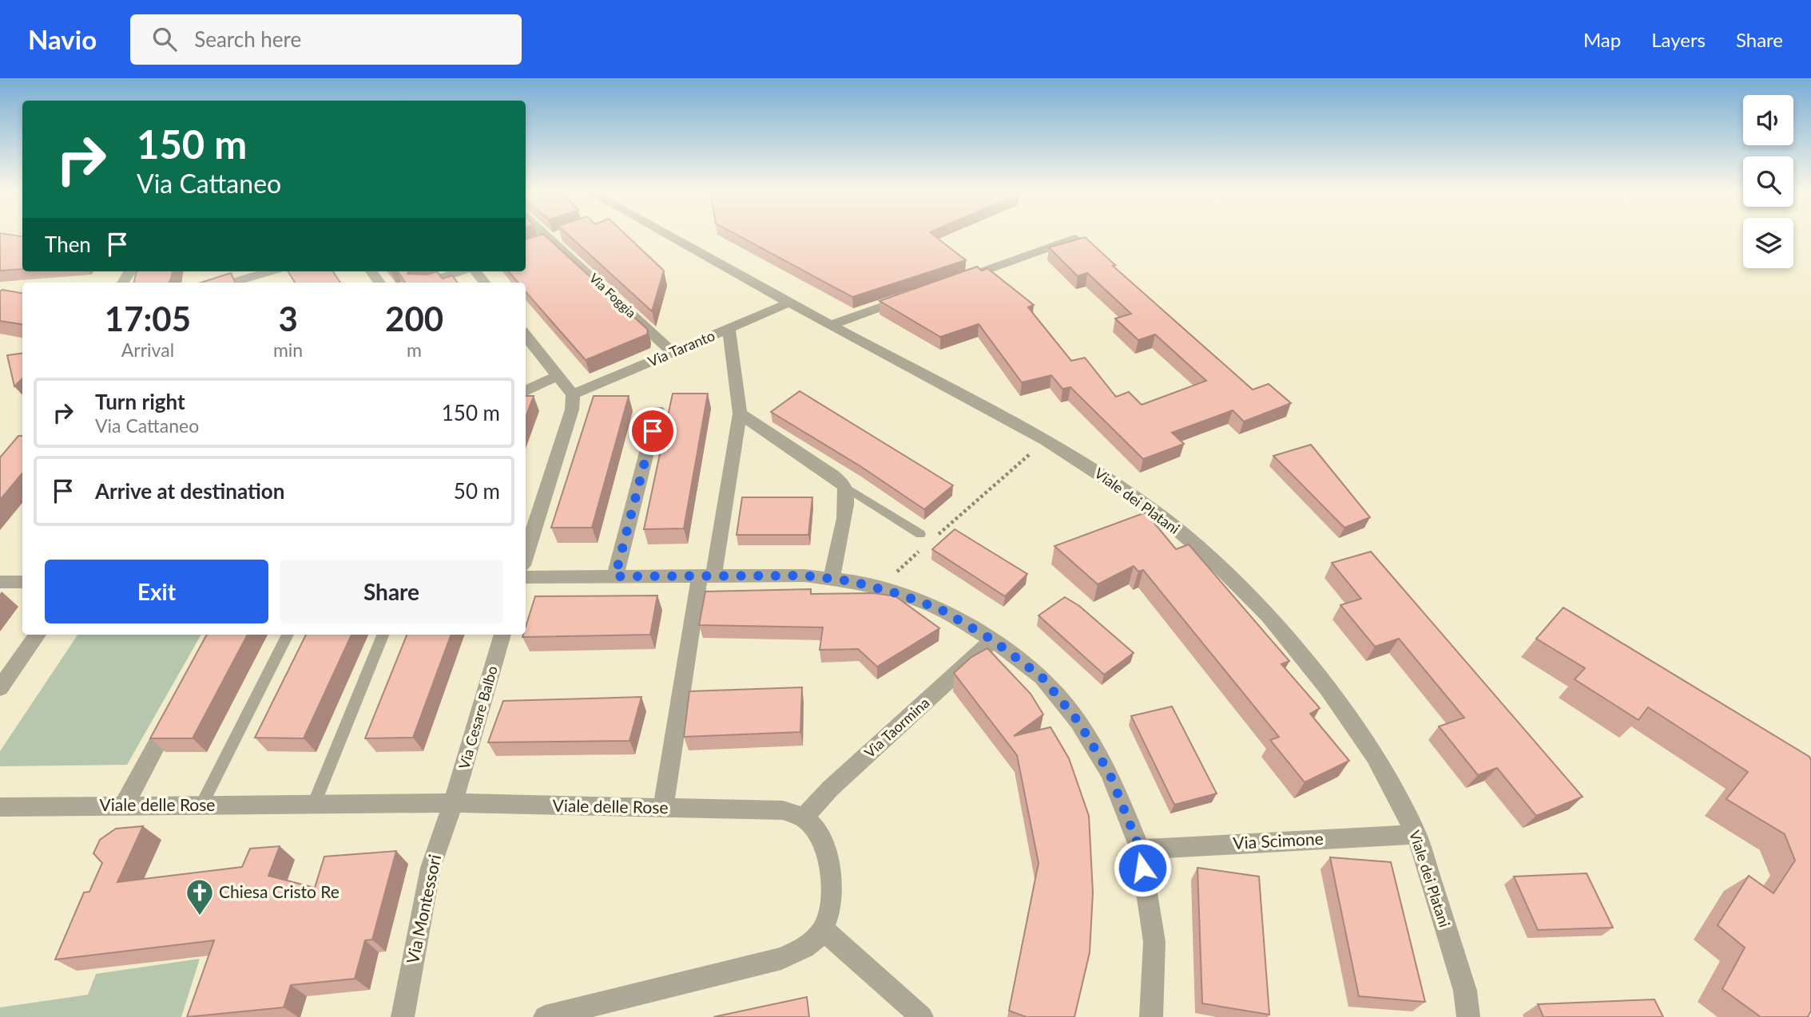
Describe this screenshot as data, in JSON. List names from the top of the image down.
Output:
{
  "streets": {
    "street": [
      "Via Foggia",
      "Via Taranto",
      "Viale dei Platani",
      "Via Cesare Balbo",
      "Via Taormina",
      "Viale delle Rose",
      "Via Scimone",
      "Via Montessori"
    ]
  },
  "crossings": [
    ["Via Foggia", "Via Taranto"],
    ["Via Taranto", "Viale dei Platani"],
    ["Viale dei Platani", "Via Scimone"],
    ["Via Cesare Balbo", "Viale delle Rose"],
    ["Via Cesare Balbo", "Via Montessori"],
    ["Via Taormina", "Viale delle Rose"],
    ["Viale delle Rose", "Via Montessori"]
  ],
  "places": {
    "church": ["Chiesa Cristo Re"]
  },
  "page": {
    "header": "Navio",
    "search": "Search here",
    "nav": ["Map", "Layers", "Share"],
    "turn": ["150 m", "Via Cattaneo"],
    "then": "Then",
    "eta": [
      "17:05",
      "Arrival",
      "3",
      "min",
      "200",
      "m"
    ],
    "list": [
      {
        "name": "Turn right",
        "note": "Via Cattaneo",
        "value": "150 m"
      },
      {
        "name": "Arrive at destination",
        "value": "50 m"
      }
    ],
    "buttons": ["Exit", "Share"]
  }
}
